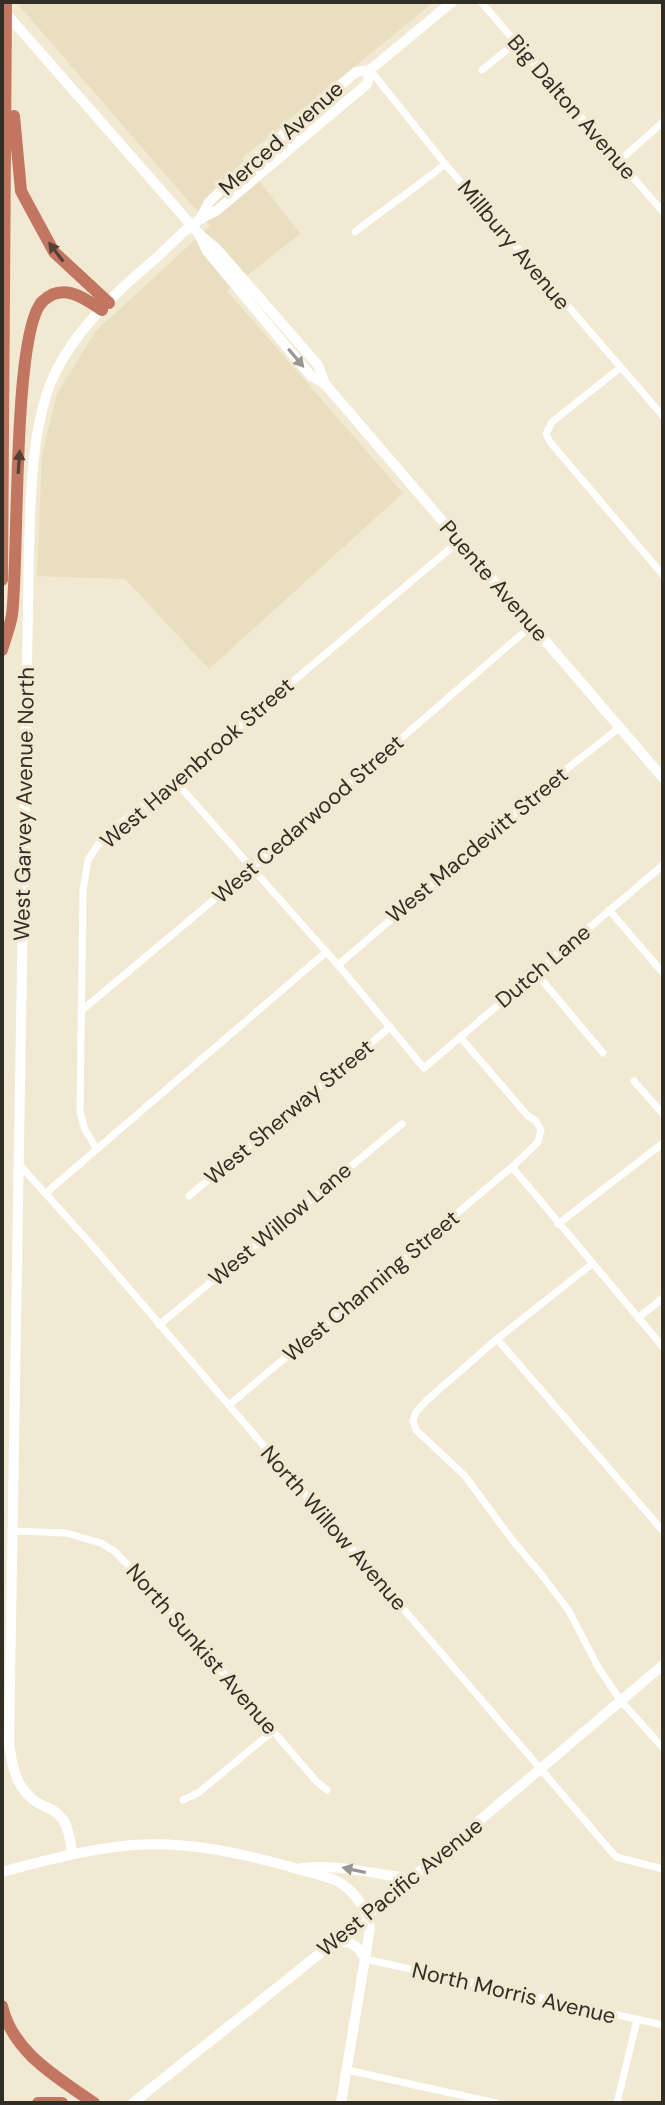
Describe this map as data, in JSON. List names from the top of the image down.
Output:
{
  "streets": {
    "street": [
      "Big Dalton Avenue",
      "Merced Avenue",
      "Millbury Avenue",
      "Puente Avenue",
      "West Havenbrook Street",
      "West Garvey Avenue North",
      "West Cedarwood Street",
      "West Macdevitt Street",
      "Dutch Lane",
      "West Sherway Street",
      "West Willow Lane",
      "West Channing Street",
      "North Willow Avenue",
      "North Sunkist Avenue",
      "West Pacific Avenue",
      "North Morris Avenue"
    ]
  },
  "crossings": [
    ["Merced Avenue", "Millbury Avenue"],
    ["Merced Avenue", "Puente Avenue"],
    ["Merced Avenue", "West Garvey Avenue North"],
    ["Puente Avenue", "West Havenbrook Street"],
    ["Puente Avenue", "West Cedarwood Street"],
    ["Puente Avenue", "West Macdevitt Street"],
    ["West Havenbrook Street", "West Cedarwood Street"],
    ["West Garvey Avenue North", "North Willow Avenue"],
    ["West Garvey Avenue North", "North Sunkist Avenue"],
    ["Dutch Lane", "West Sherway Street"],
    ["Dutch Lane", "West Channing Street"],
    ["West Willow Lane", "North Willow Avenue"],
    ["West Channing Street", "North Willow Avenue"],
    ["North Willow Avenue", "West Pacific Avenue"]
  ]
}
